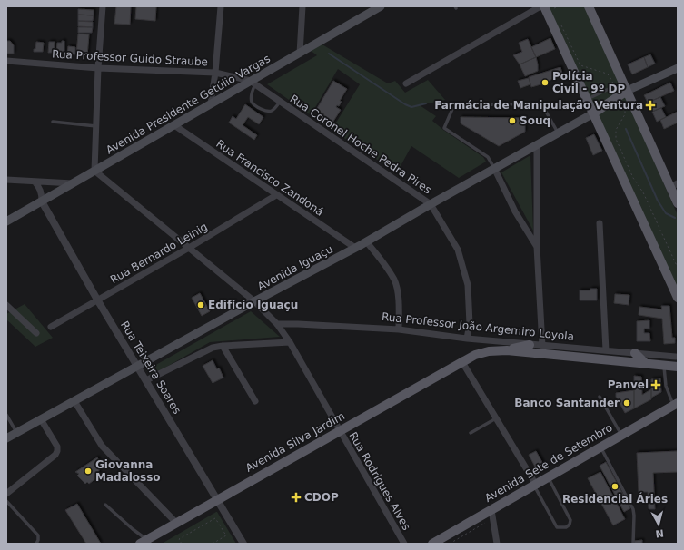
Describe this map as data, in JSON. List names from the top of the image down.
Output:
{
  "streets": {
    "main road": [
      "Avenida Presidente Getúlio Vargas",
      "Avenida Iguaçu",
      "Rua Professor João Argemiro Loyola",
      "Avenida Silva Jardim",
      "Avenida Sete de Setembro"
    ],
    "street": [
      "Rua Professor Guido Straube",
      "Rua Coronel Hoche Pedra Pires",
      "Rua Francisco Zandoná",
      "Rua Bernardo Leinig",
      "Rua Teixeira Soares",
      "Rua Rodrigues Alves"
    ]
  },
  "crossings": [
    ["Rua Professor Guido Straube", "Avenida Presidente Getúlio Vargas"],
    ["Rua Professor Guido Straube", "Rua Coronel Hoche Pedra Pires"],
    ["Avenida Presidente Getúlio Vargas", "Rua Coronel Hoche Pedra Pires"],
    ["Avenida Presidente Getúlio Vargas", "Rua Francisco Zandoná"],
    ["Avenida Presidente Getúlio Vargas", "Rua Teixeira Soares"],
    ["Avenida Presidente Getúlio Vargas", "Rua Rodrigues Alves"],
    ["Rua Coronel Hoche Pedra Pires", "Avenida Iguaçu"],
    ["Rua Coronel Hoche Pedra Pires", "Rua Professor João Argemiro Loyola"],
    ["Rua Francisco Zandoná", "Rua Bernardo Leinig"],
    ["Rua Francisco Zandoná", "Avenida Iguaçu"],
    ["Rua Bernardo Leinig", "Rua Teixeira Soares"],
    ["Rua Bernardo Leinig", "Rua Rodrigues Alves"],
    ["Avenida Iguaçu", "Rua Teixeira Soares"],
    ["Avenida Iguaçu", "Rua Rodrigues Alves"],
    ["Rua Professor João Argemiro Loyola", "Avenida Silva Jardim"],
    ["Rua Professor João Argemiro Loyola", "Rua Rodrigues Alves"],
    ["Rua Teixeira Soares", "Avenida Silva Jardim"],
    ["Avenida Silva Jardim", "Rua Rodrigues Alves"]
  ],
  "places": {
    "other": [
      "Polícia Civil - 9º DP",
      "Souq",
      "Edifício Iguaçu",
      "Banco Santander",
      "Giovanna Madalosso",
      "Residencial Áries"
    ],
    "health": ["Farmácia de Manipulação Ventura", "Panvel", "CDOP"]
  },
  "north": "bottom"
}
